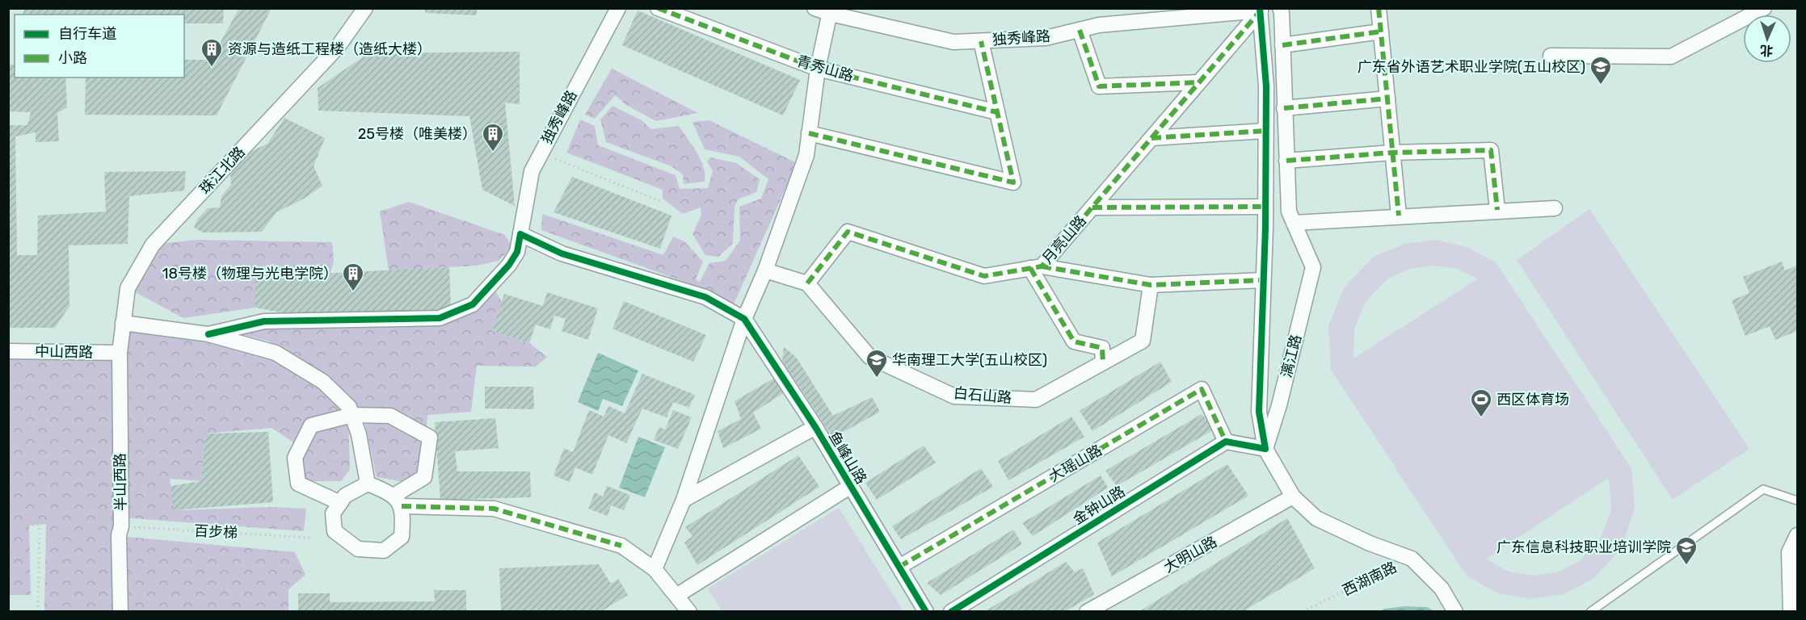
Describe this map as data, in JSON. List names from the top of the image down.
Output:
{
  "streets": {
    "street": [
      "独秀峰路",
      "青秀山路",
      "珠江北路",
      "月亮山路",
      "中山西路",
      "漓江路",
      "白石山路",
      "鱼峰山路",
      "大瑶山路",
      "半山西路",
      "金钟山路",
      "大明山路"
    ],
    "path": ["百步梯", "西湖南路"]
  },
  "crossings": [
    ["独秀峰路", "月亮山路"],
    ["珠江北路", "中山西路"],
    ["珠江北路", "半山西路"],
    ["月亮山路", "白石山路"],
    ["中山西路", "半山西路"],
    ["鱼峰山路", "大瑶山路"],
    ["大瑶山路", "金钟山路"],
    ["半山西路", "百步梯"]
  ],
  "places": {
    "building": ["资源与造纸工程楼（造纸大楼）", "25号楼（唯美楼）", "18号楼（物理与光电学院）"],
    "school or university": ["广东省外语艺术职业学院(五山校区)", "华南理工大学(五山校区)", "广东信息科技职业培训学院"],
    "sports": ["西区体育场"]
  },
  "legend": ["自行车道", "小路"],
  "north": "bottom"
}
